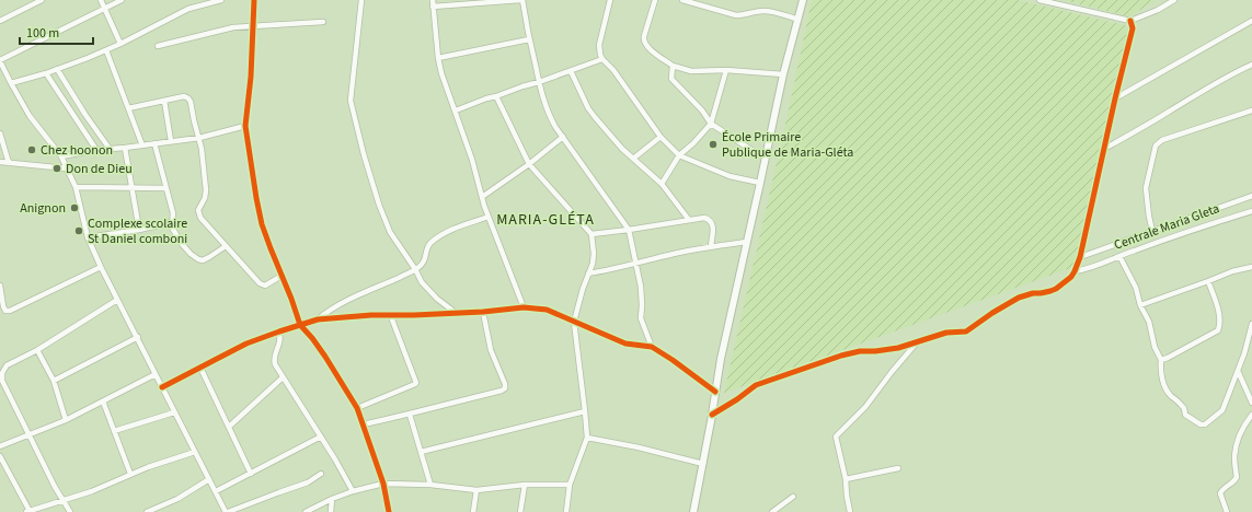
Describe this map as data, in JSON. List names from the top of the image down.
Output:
{
  "streets": {
    "street": ["Centrale Maria Gleta"]
  },
  "districts": ["MARIA-GLÉTA"],
  "places": [
    "École Primaire Publique de Maria-Gléta",
    "Chez hoonon",
    "Don de Dieu",
    "Anignon",
    "Complexe scolaire St Daniel comboni"
  ],
  "scale_bar": "100 m"
}
